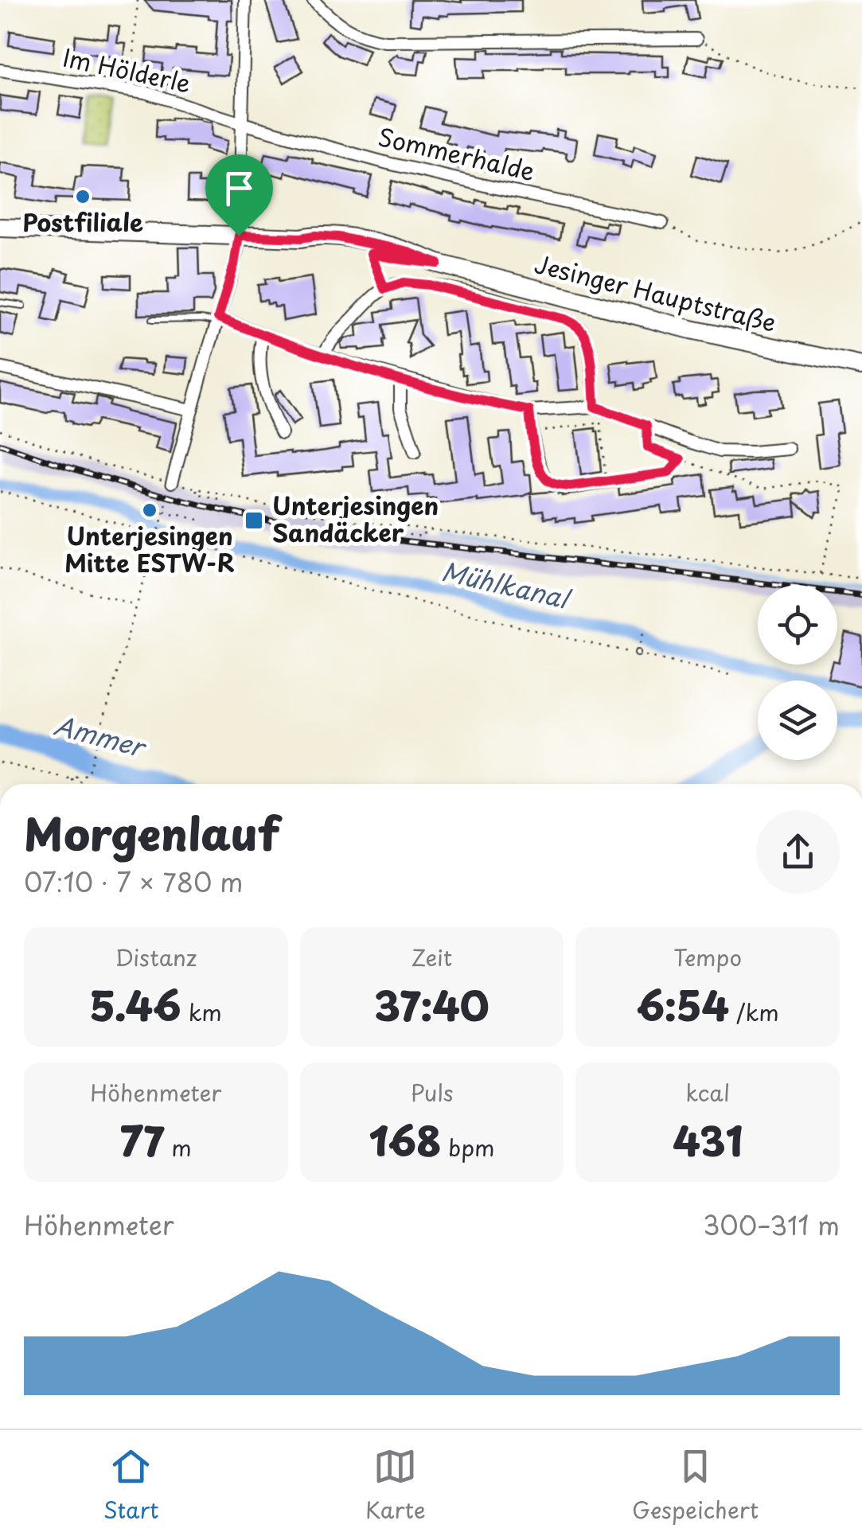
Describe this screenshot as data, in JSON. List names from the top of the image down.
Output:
{
  "streets": {
    "main road": ["Jesinger Hauptstraße"],
    "street": ["Im Hölderle", "Sommerhalde"]
  },
  "crossings": [
    ["Im Hölderle", "Sommerhalde"]
  ],
  "water": ["Mühlkanal", "Ammer"],
  "places": {
    "other": ["Postfiliale", "Unterjesingen Mitte ESTW-R"],
    "transit": ["Unterjesingen Sandäcker"]
  },
  "page": {
    "heading": ["Morgenlauf", "07:10 · 7 × 780 m"],
    "stats": [
      ["Distanz", "5.46 km"],
      ["Zeit", "37:40"],
      ["Tempo", "6:54 /km"],
      ["Höhenmeter", "77 m"],
      ["Puls", "168 bpm"],
      ["kcal", "431"]
    ],
    "chart": ["Höhenmeter", "300–311 m"],
    "tabs": ["Start", "Karte", "Gespeichert"]
  }
}
